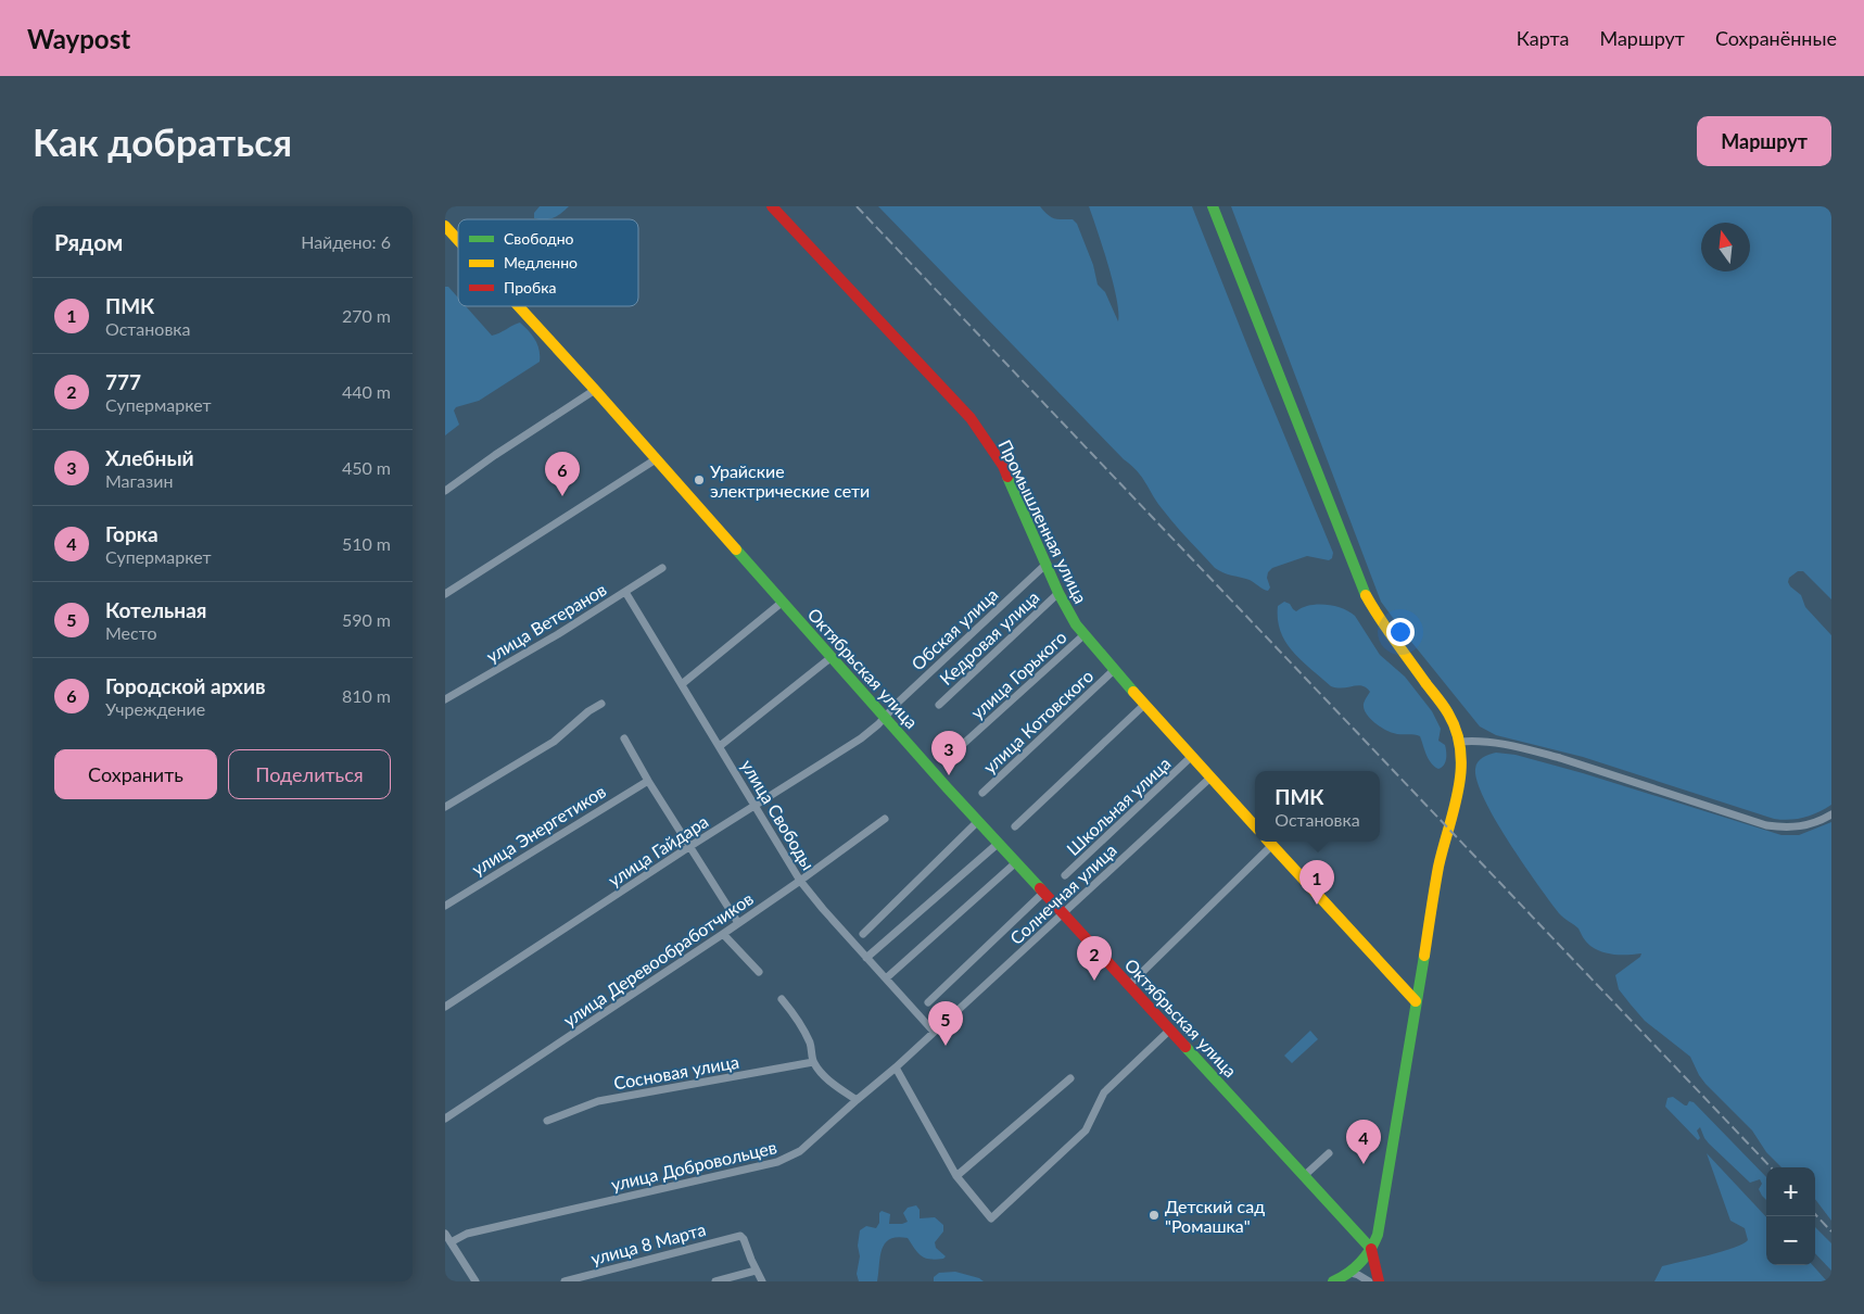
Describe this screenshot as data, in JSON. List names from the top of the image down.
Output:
{
  "streets": {
    "street": [
      "Промышленная улица",
      "улица Ветеранов",
      "Обская улица",
      "Кедровая улица",
      "Октябрьская улица",
      "улица Горького",
      "улица Котовского",
      "Школьная улица",
      "улица Свободы",
      "улица Энергетиков",
      "улица Гайдара",
      "Солнечная улица",
      "улица Деревообработчиков",
      "Сосновая улица",
      "улица Добровольцев",
      "улица 8 Марта"
    ]
  },
  "crossings": [
    ["Промышленная улица", "Обская улица"],
    ["Промышленная улица", "Кедровая улица"],
    ["Промышленная улица", "улица Горького"],
    ["Промышленная улица", "улица Котовского"],
    ["Промышленная улица", "Школьная улица"],
    ["Промышленная улица", "Солнечная улица"],
    ["улица Ветеранов", "улица Свободы"],
    ["Обская улица", "Октябрьская улица"],
    ["Обская улица", "улица Гайдара"],
    ["Октябрьская улица", "улица Гайдара"],
    ["Октябрьская улица", "Солнечная улица"],
    ["улица Свободы", "улица Гайдара"],
    ["улица Свободы", "Солнечная улица"],
    ["улица Свободы", "улица Деревообработчиков"],
    ["улица Свободы", "улица Добровольцев"],
    ["Солнечная улица", "улица Добровольцев"]
  ],
  "places": ["Урайские электрические сети", "Детский сад \"Ромашка\""],
  "legend": ["Свободно", "Медленно", "Пробка"],
  "north": "top",
  "page": {
    "header": "Waypost",
    "nav": ["Карта", "Маршрут", "Сохранённые"],
    "buttons": [
      "Маршрут",
      ["Сохранить", "Поделиться"]
    ],
    "title": "Как добраться",
    "heading": ["Рядом", "Найдено: 6"],
    "list": [
      {
        "mark": "1",
        "name": "ПМК",
        "note": "Остановка",
        "value": "270 m"
      },
      {
        "mark": "2",
        "name": "777",
        "note": "Супермаркет",
        "value": "440 m"
      },
      {
        "mark": "3",
        "name": "Хлебный",
        "note": "Магазин",
        "value": "450 m"
      },
      {
        "mark": "4",
        "name": "Горка",
        "note": "Супермаркет",
        "value": "510 m"
      },
      {
        "mark": "5",
        "name": "Котельная",
        "note": "Место",
        "value": "590 m"
      },
      {
        "mark": "6",
        "name": "Городской архив",
        "note": "Учреждение",
        "value": "810 m"
      }
    ],
    "pins": [
      "6",
      "3",
      "1",
      "2",
      "5",
      "4"
    ],
    "popup": ["ПМК", "Остановка"],
    "map_buttons": ["+", "−"]
  }
}
